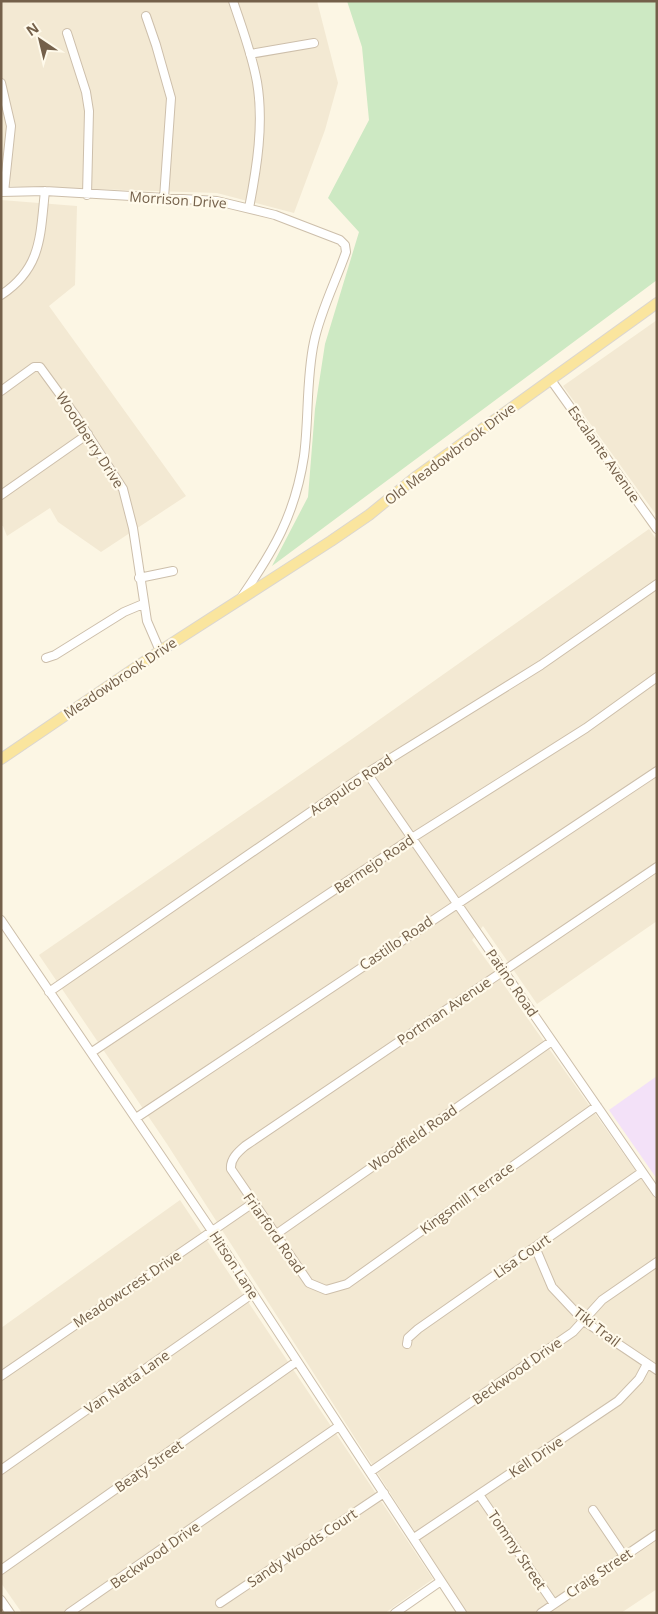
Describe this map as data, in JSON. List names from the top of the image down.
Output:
{
  "streets": {
    "main road": ["Old Meadowbrook Drive", "Meadowbrook Drive"],
    "street": [
      "Morrison Drive",
      "Woodberry Drive",
      "Escalante Avenue",
      "Acapulco Road",
      "Bermejo Road",
      "Castillo Road",
      "Patino Road",
      "Portman Avenue",
      "Woodfield Road",
      "Kingsmill Terrace",
      "Friarford Road",
      "Lisa Court",
      "Hitson Lane",
      "Meadowcrest Drive",
      "Tiki Trail",
      "Beckwood Drive",
      "Van Natta Lane",
      "Kell Drive",
      "Beaty Street",
      "Sandy Woods Court",
      "Tommy Street",
      "Craig Street"
    ]
  },
  "crossings": [
    ["Morrison Drive", "Old Meadowbrook Drive"],
    ["Morrison Drive", "Meadowbrook Drive"],
    ["Woodberry Drive", "Meadowbrook Drive"],
    ["Old Meadowbrook Drive", "Escalante Avenue"],
    ["Old Meadowbrook Drive", "Meadowbrook Drive"],
    ["Acapulco Road", "Patino Road"],
    ["Acapulco Road", "Hitson Lane"],
    ["Bermejo Road", "Patino Road"],
    ["Bermejo Road", "Hitson Lane"],
    ["Castillo Road", "Patino Road"],
    ["Castillo Road", "Hitson Lane"],
    ["Patino Road", "Portman Avenue"],
    ["Patino Road", "Woodfield Road"],
    ["Patino Road", "Kingsmill Terrace"],
    ["Patino Road", "Lisa Court"],
    ["Portman Avenue", "Friarford Road"],
    ["Woodfield Road", "Friarford Road"],
    ["Kingsmill Terrace", "Friarford Road"],
    ["Friarford Road", "Meadowcrest Drive"],
    ["Lisa Court", "Tiki Trail"],
    ["Hitson Lane", "Meadowcrest Drive"],
    ["Hitson Lane", "Beckwood Drive"],
    ["Hitson Lane", "Van Natta Lane"],
    ["Hitson Lane", "Kell Drive"],
    ["Hitson Lane", "Beaty Street"],
    ["Hitson Lane", "Sandy Woods Court"],
    ["Tiki Trail", "Beckwood Drive"],
    ["Tiki Trail", "Kell Drive"],
    ["Kell Drive", "Tommy Street"],
    ["Tommy Street", "Craig Street"]
  ],
  "north": "top left"
}
